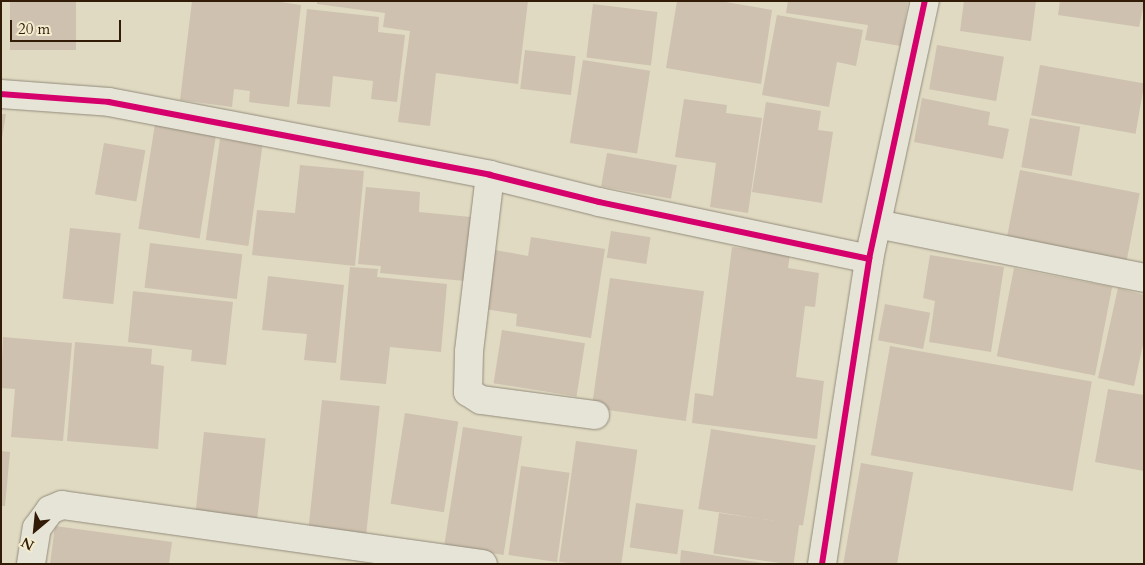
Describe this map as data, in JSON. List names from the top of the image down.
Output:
{
  "scale_bar": "20 m",
  "north": "bottom left"
}
